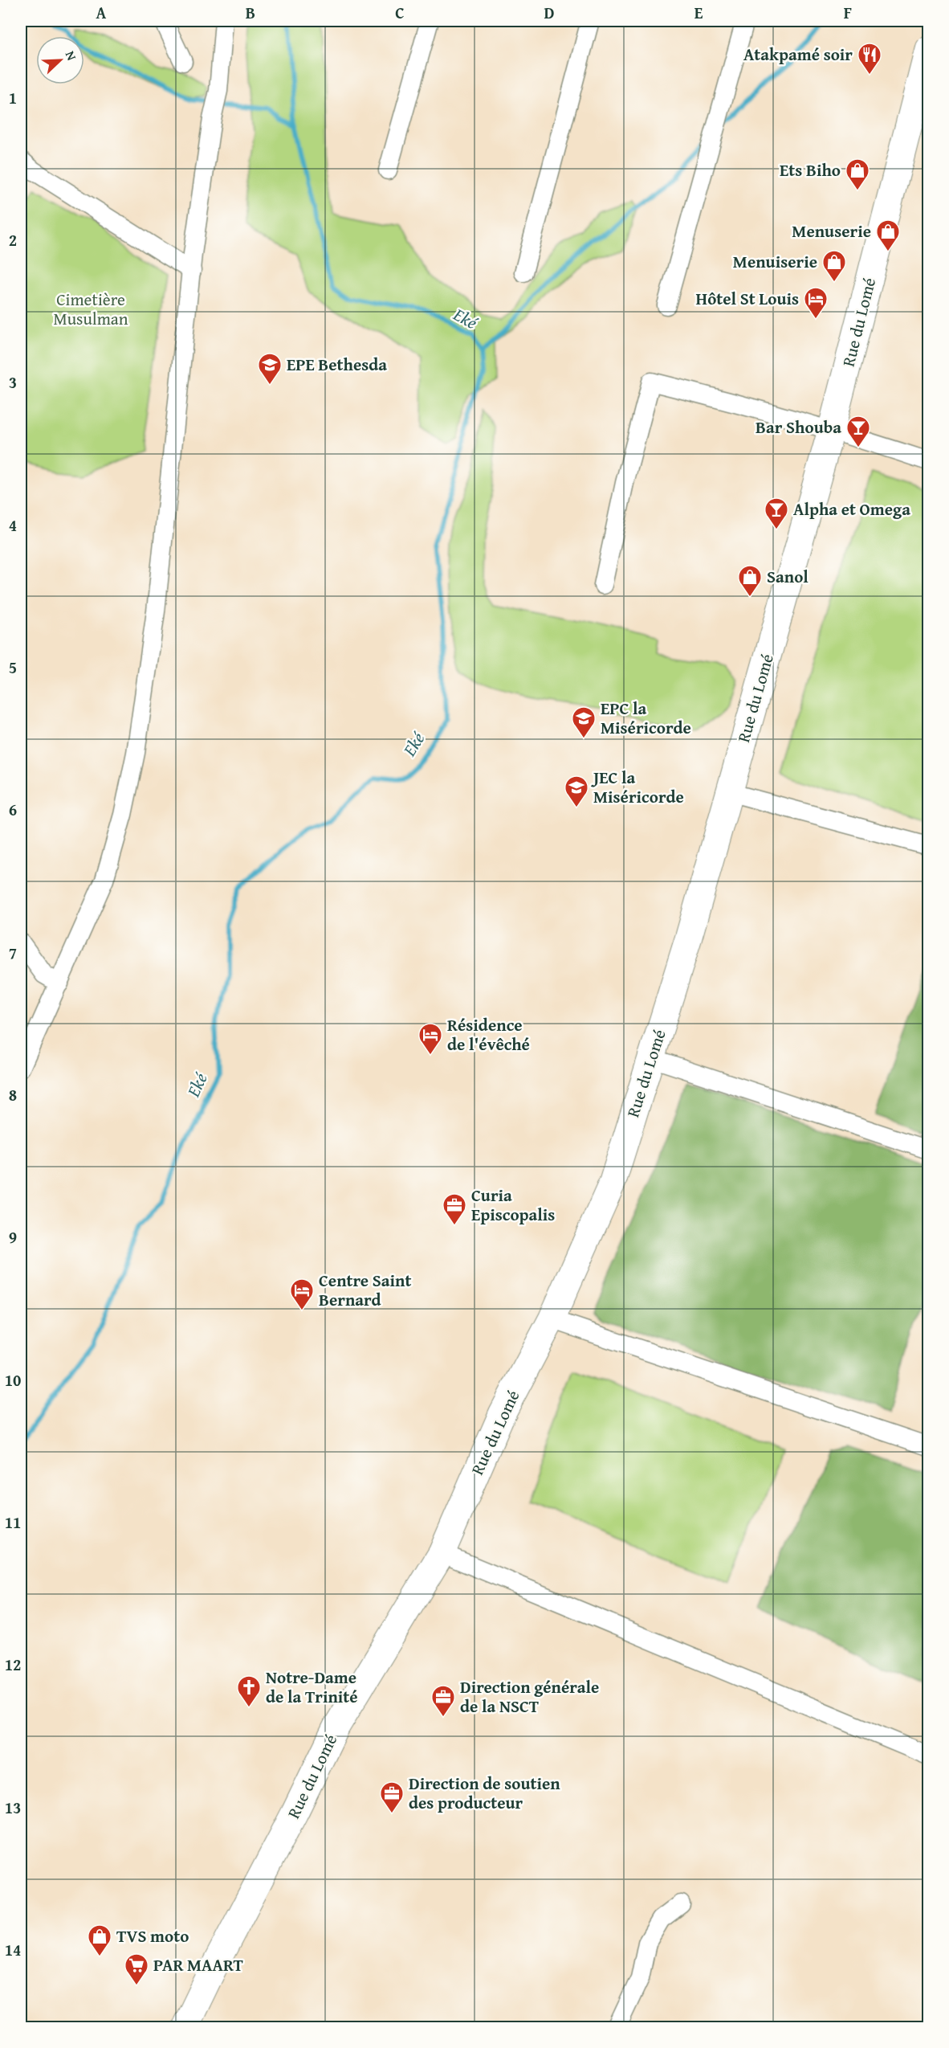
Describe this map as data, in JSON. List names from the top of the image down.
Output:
{
  "streets": {
    "main road": ["Rue du Lomé"]
  },
  "water": ["Eké"],
  "parks": ["Cimetière Musulman"],
  "places": {
    "restaurant": ["Atakpamé soir"],
    "shop": [
      "Ets Biho",
      "Menuserie",
      "Menuiserie",
      "Sanol",
      "TVS moto"
    ],
    "hotel": ["Hôtel St Louis", "Résidence de l'évêché", "Centre Saint Bernard"],
    "school or university": ["EPE Bethesda", "EPC la Miséricorde", "JEC la Miséricorde"],
    "bar": ["Bar Shouba", "Alpha et Omega"],
    "office": ["Curia Episcopalis", "Direction générale de la NSCT", "Direction de soutien des producteur"],
    "church": ["Notre-Dame de la Trinité"],
    "supermarket": ["PAR MAART"]
  },
  "north": "top right",
  "grid": {
    "columns": [
      "A",
      "B",
      "C",
      "D",
      "E",
      "F"
    ],
    "rows": [
      "1",
      "2",
      "3",
      "4",
      "5",
      "6",
      "7",
      "8",
      "9",
      "10",
      "11",
      "12",
      "13",
      "14"
    ]
  }
}
